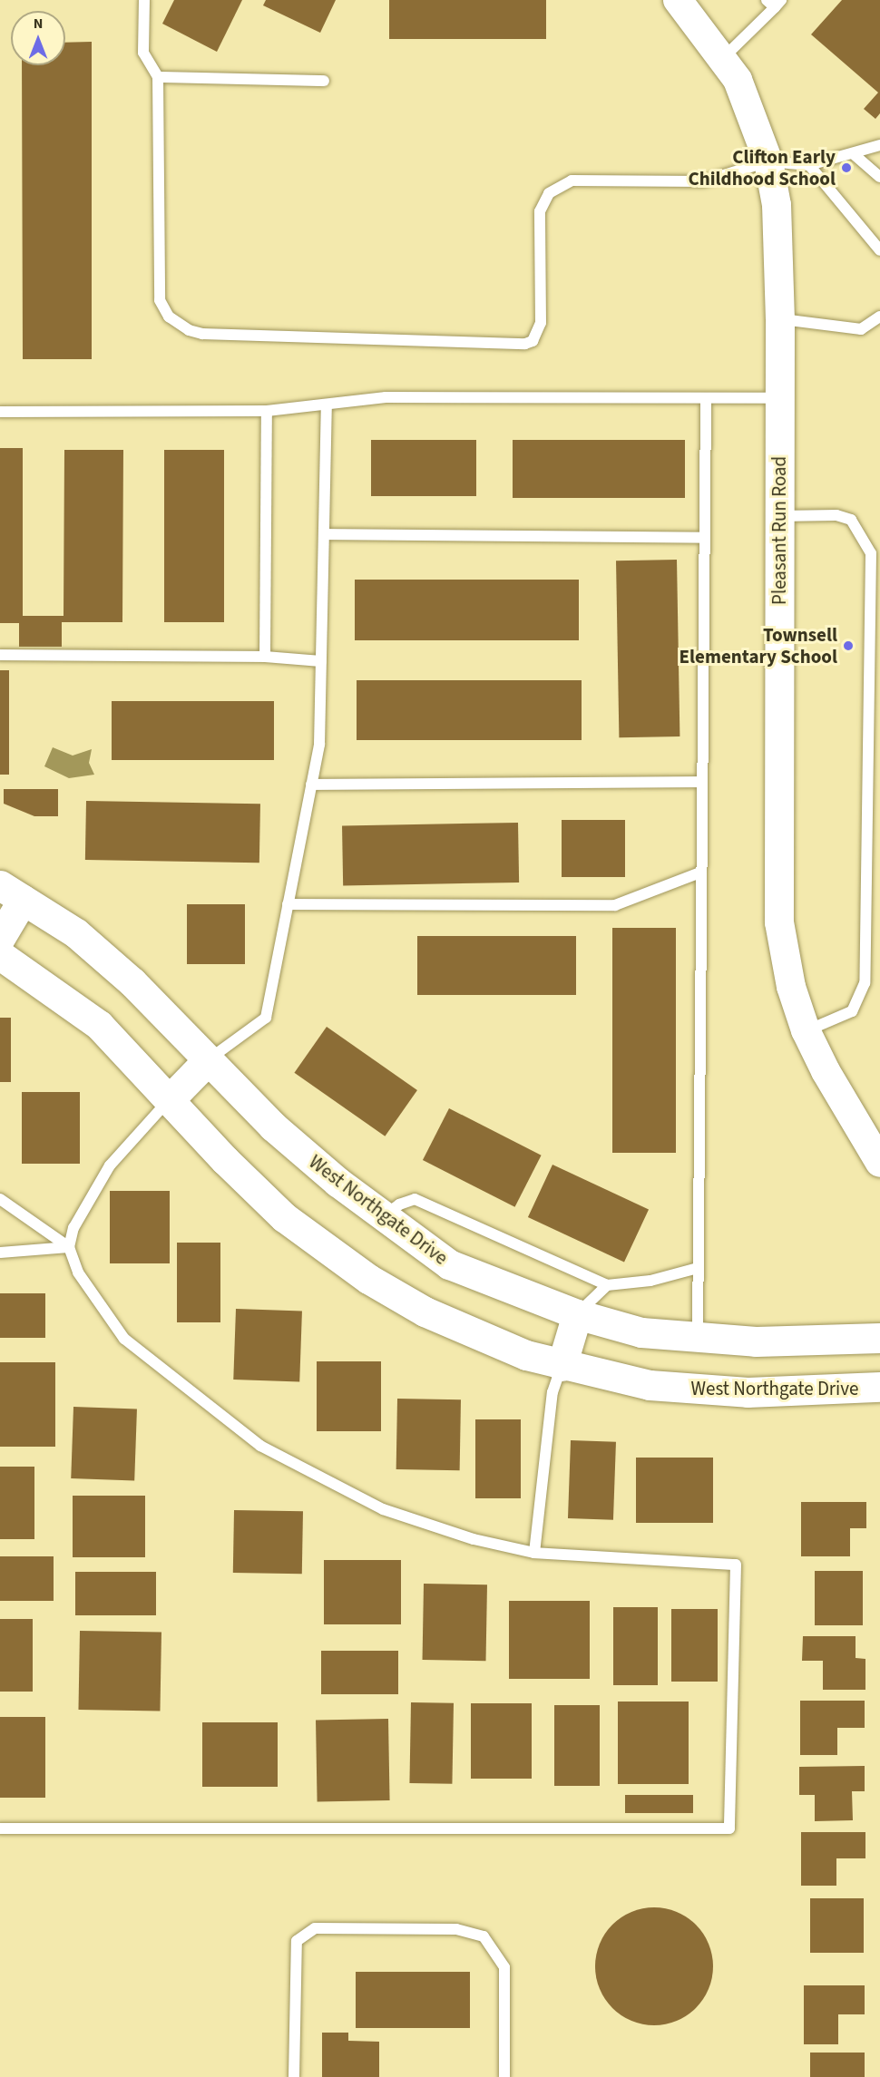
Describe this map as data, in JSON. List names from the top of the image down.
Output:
{
  "streets": {
    "main road": ["West Northgate Drive"],
    "street": ["Pleasant Run Road"]
  },
  "places": ["Clifton Early Childhood School", "Townsell Elementary School"],
  "north": "top"
}
